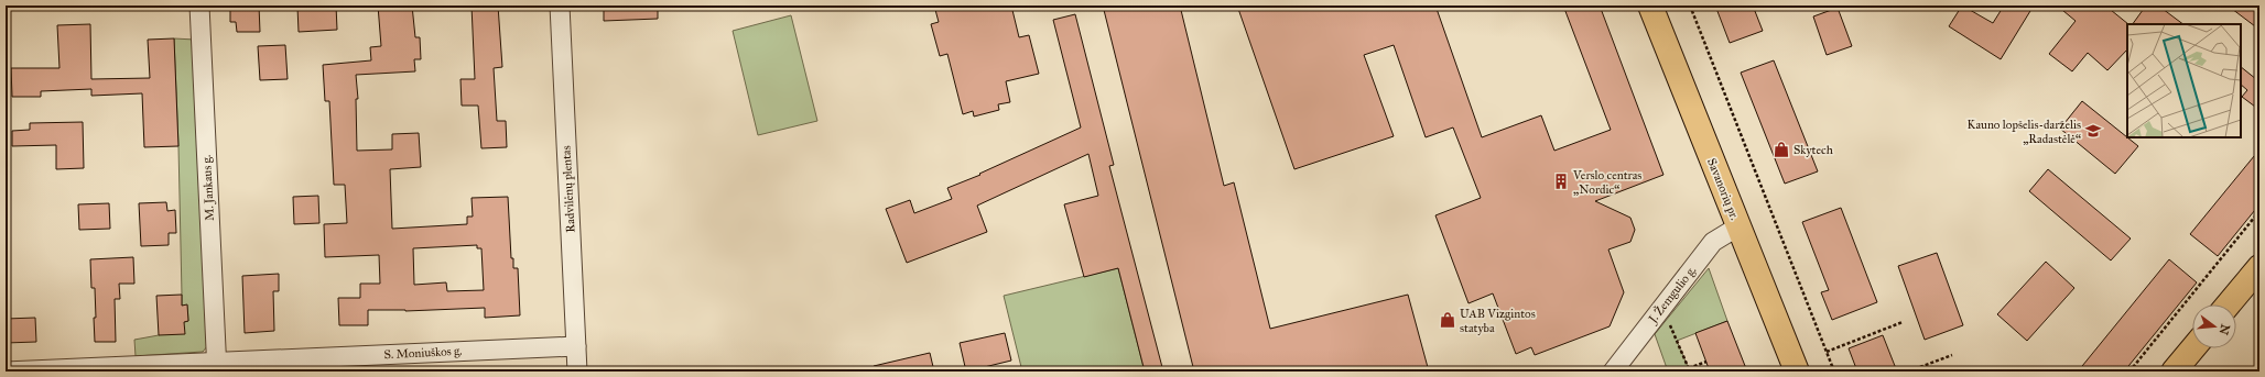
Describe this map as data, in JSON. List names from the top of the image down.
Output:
{
  "streets": {
    "main road": ["Savanorių pr."],
    "street": [
      "M. Jankaus g.",
      "Radvilėnų plentas",
      "J. Žemgulio g.",
      "S. Moniuškos g."
    ]
  },
  "crossings": [
    ["M. Jankaus g.", "S. Moniuškos g."],
    ["Radvilėnų plentas", "S. Moniuškos g."],
    ["Savanorių pr.", "J. Žemgulio g."]
  ],
  "places": {
    "school or university": ["Kauno lopšelis-darželis „Radastėlė“"],
    "shop": ["Skytech", "UAB Vizgintos statyba"],
    "building": ["Verslo centras „Nordic“"]
  },
  "north": "right"
}
